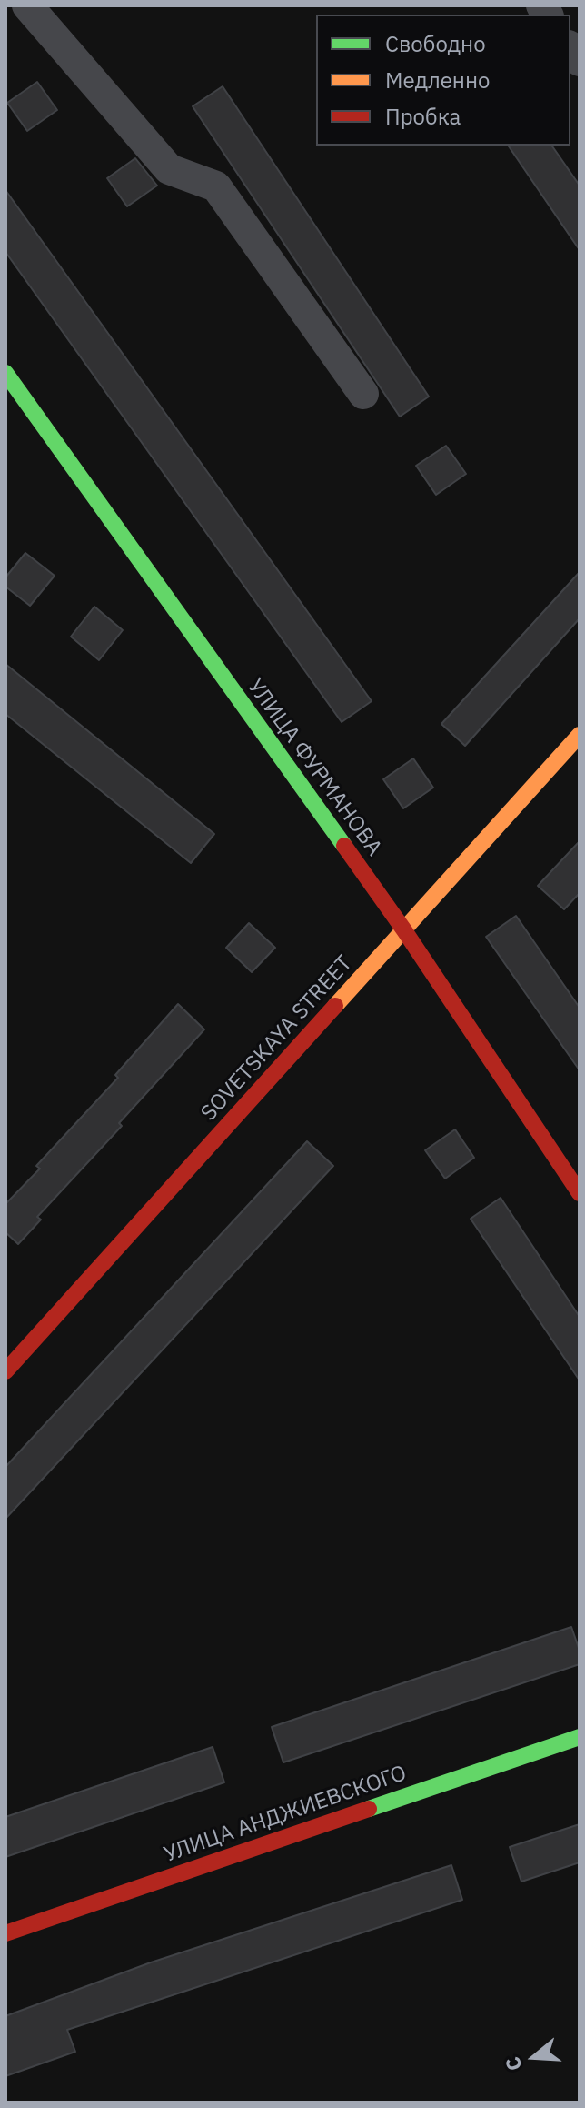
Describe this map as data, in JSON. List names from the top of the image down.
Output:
{
  "streets": {
    "street": ["УЛИЦА ФУРМАНОВА", "SOVETSKAYA STREET", "УЛИЦА АНДЖИЕВСКОГО"]
  },
  "crossings": [
    ["УЛИЦА ФУРМАНОВА", "SOVETSKAYA STREET"]
  ],
  "legend": ["Свободно", "Медленно", "Пробка"],
  "north": "left"
}
